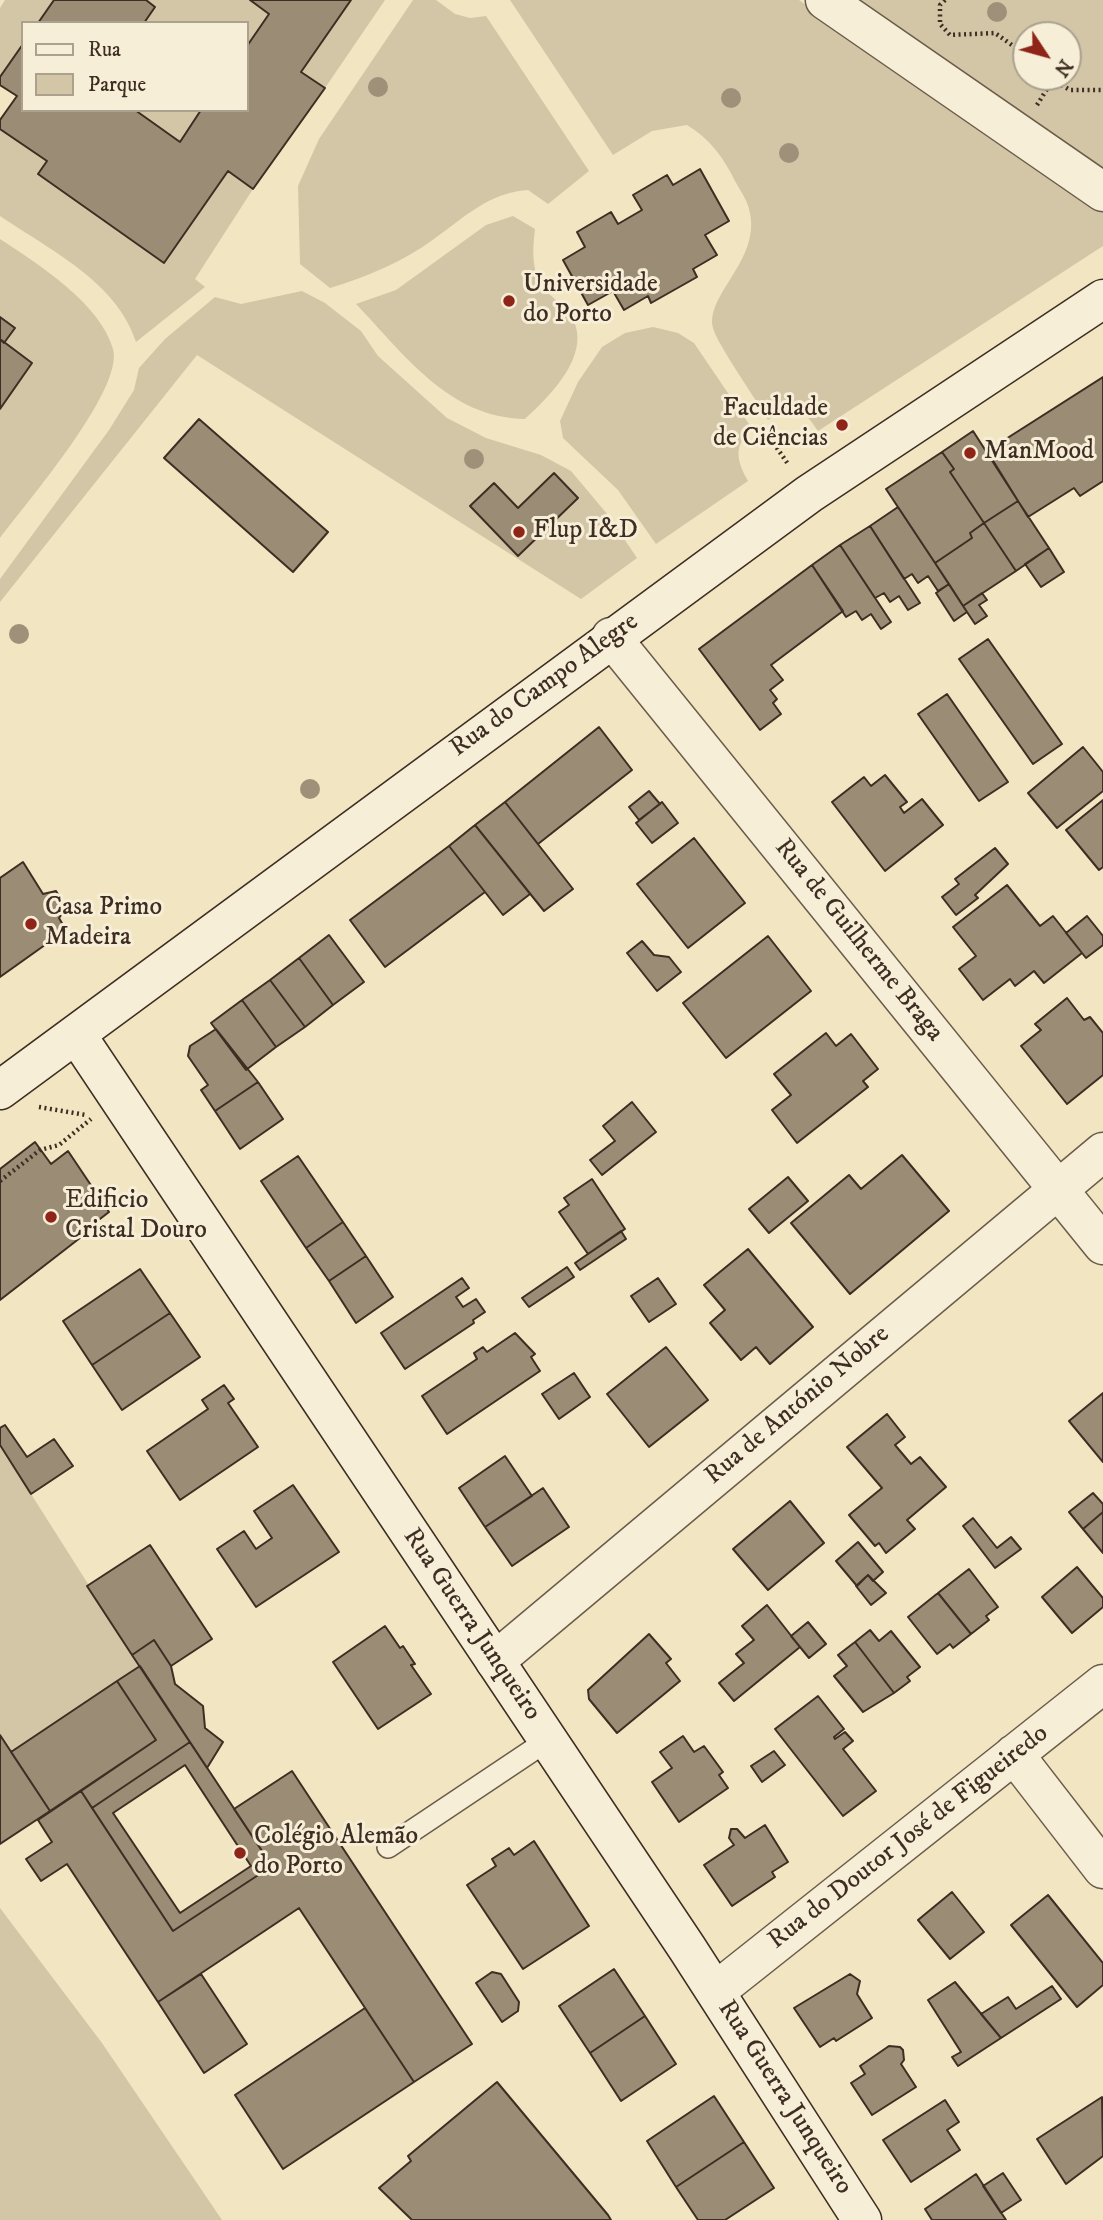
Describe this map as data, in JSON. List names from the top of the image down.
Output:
{
  "streets": {
    "street": [
      "Rua do Campo Alegre",
      "Rua de Guilherme Braga",
      "Rua de António Nobre",
      "Rua Guerra Junqueiro",
      "Rua do Doutor José de Figueiredo"
    ]
  },
  "crossings": [
    ["Rua do Campo Alegre", "Rua de Guilherme Braga"],
    ["Rua do Campo Alegre", "Rua Guerra Junqueiro"],
    ["Rua de Guilherme Braga", "Rua de António Nobre"],
    ["Rua de António Nobre", "Rua Guerra Junqueiro"],
    ["Rua Guerra Junqueiro", "Rua do Doutor José de Figueiredo"]
  ],
  "places": [
    "Universidade do Porto",
    "Faculdade de Ciências",
    "ManMood",
    "Flup I&D",
    "Casa Primo Madeira",
    "Edificio Cristal Douro",
    "Colégio Alemão do Porto"
  ],
  "legend": ["Rua", "Parque"],
  "north": "bottom right"
}
